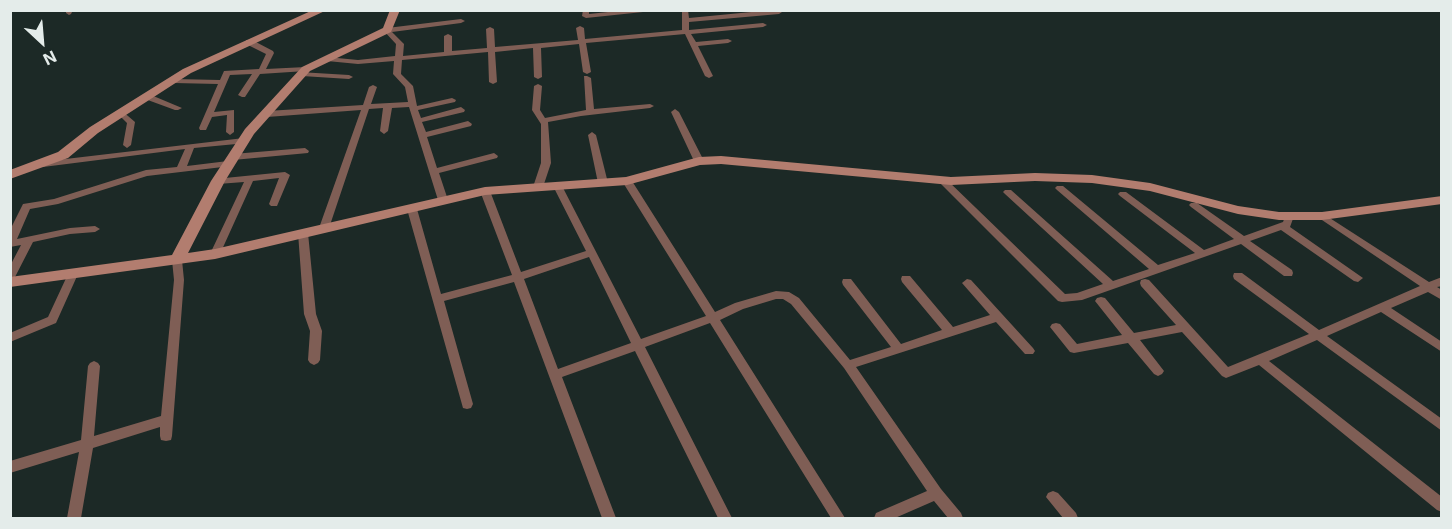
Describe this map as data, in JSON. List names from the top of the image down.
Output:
{
  "north": "bottom right"
}
